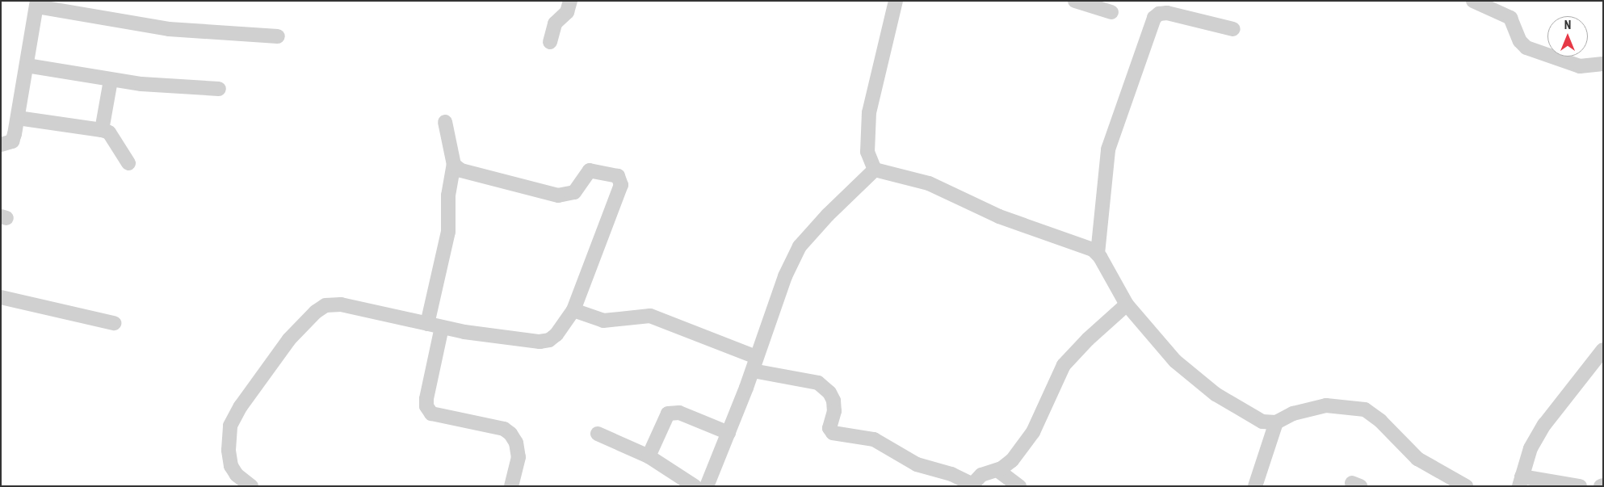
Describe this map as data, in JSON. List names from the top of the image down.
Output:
{
  "north": "top"
}
